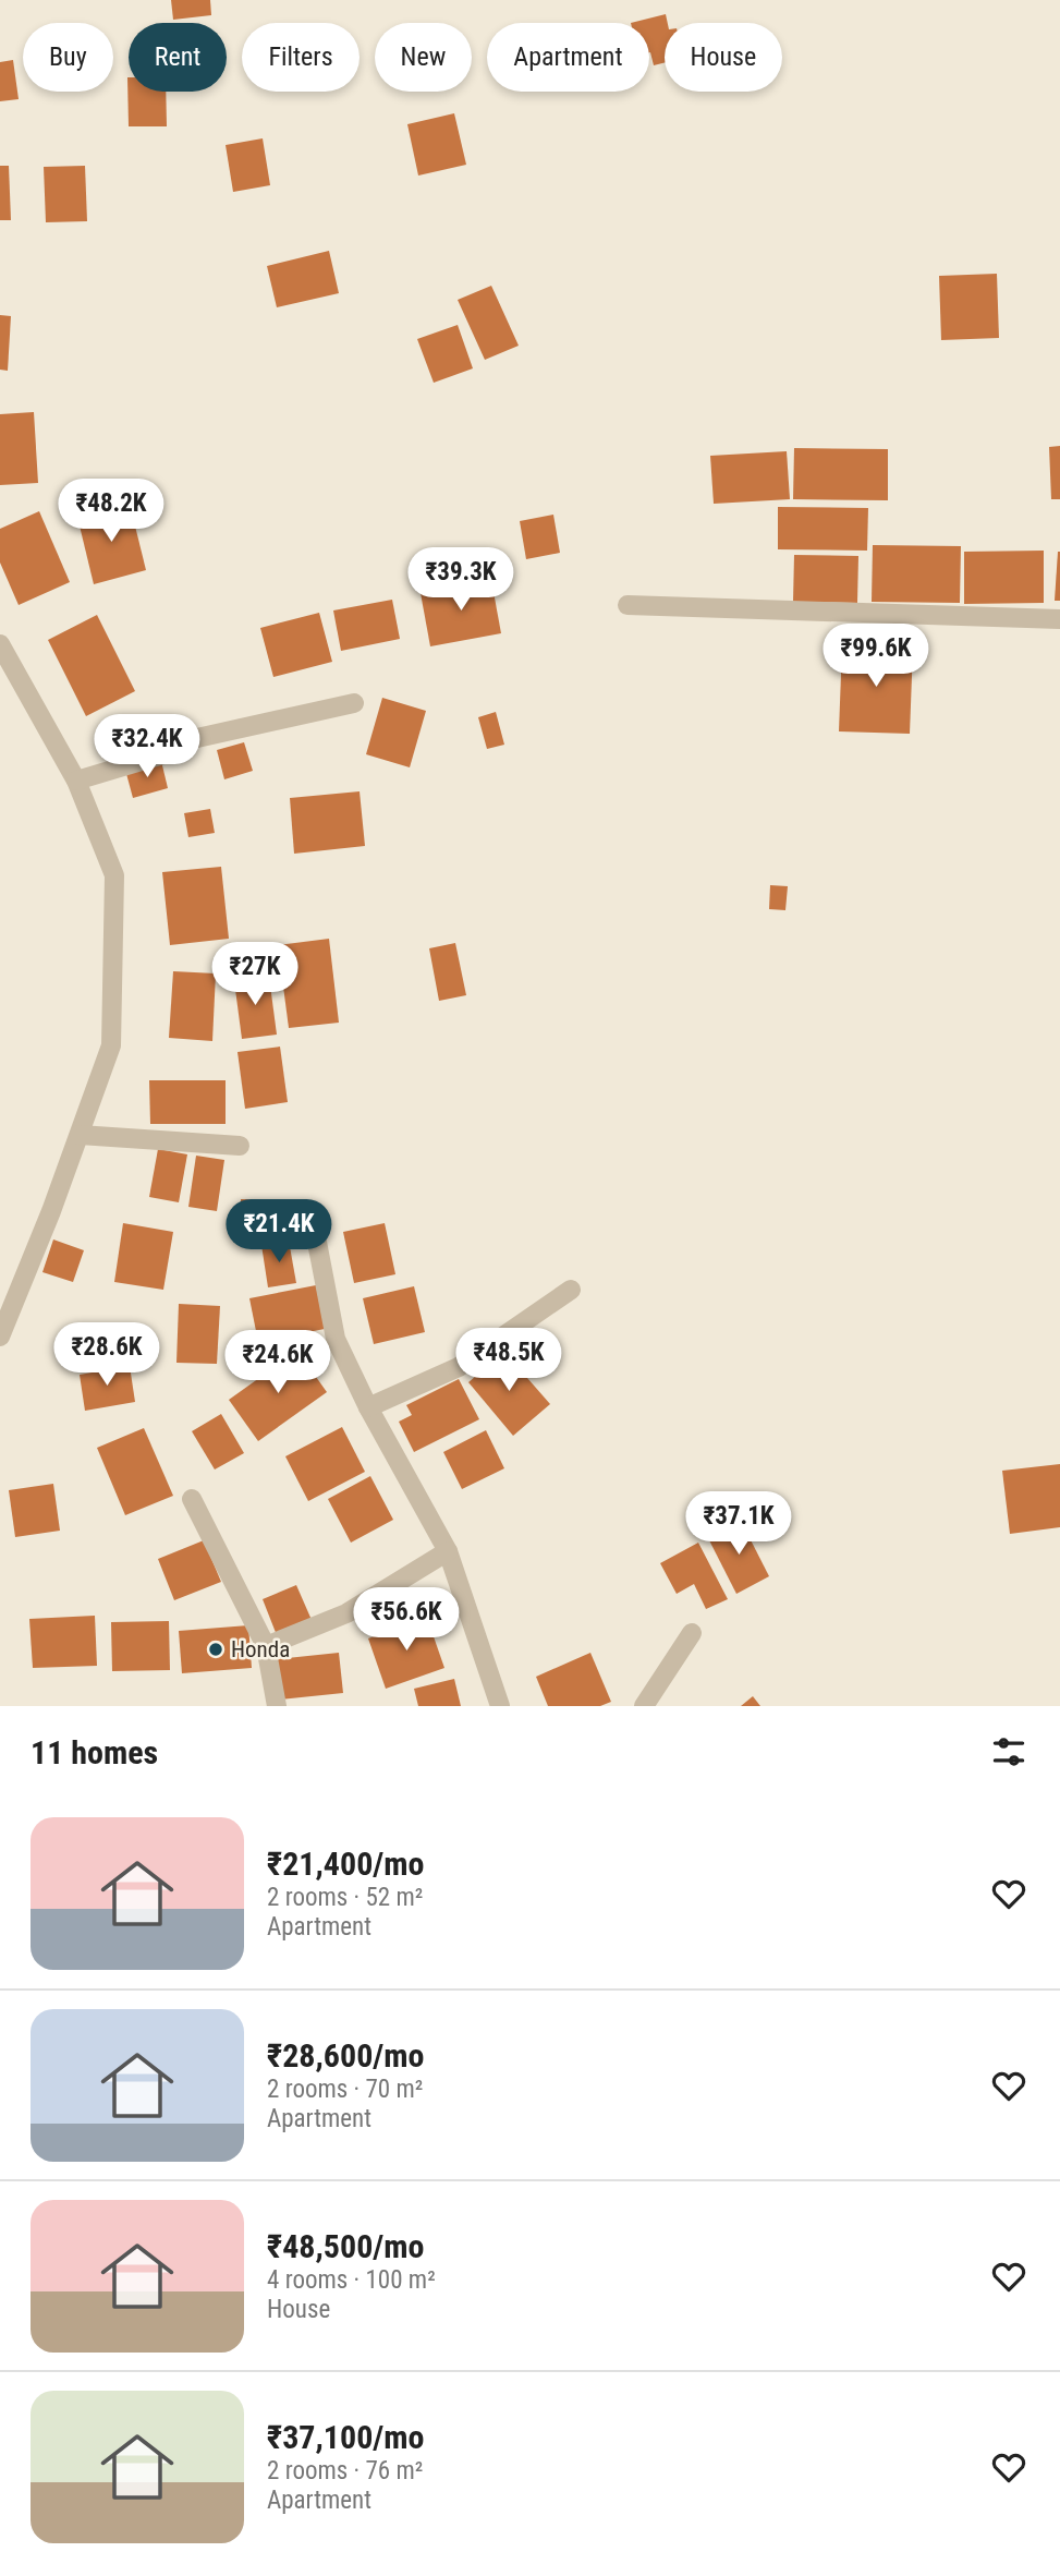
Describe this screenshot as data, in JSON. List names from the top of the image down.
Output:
{
  "places": ["Honda"],
  "page": {
    "chip": [
      "Buy",
      "Rent",
      "Filters",
      "New",
      "Apartment",
      "House"
    ],
    "price": [
      "₹48.2K",
      "₹39.3K",
      "₹99.6K",
      "₹32.4K",
      "₹27K",
      "₹21.4K",
      "₹28.6K",
      "₹48.5K",
      "₹24.6K",
      "₹37.1K",
      "₹56.6K"
    ],
    "heading": "11 homes",
    "list": [
      {
        "name": "₹21,400/mo",
        "note": "2 rooms · 52 m² · Apartment"
      },
      {
        "name": "₹28,600/mo",
        "note": "2 rooms · 70 m² · Apartment"
      },
      {
        "name": "₹48,500/mo",
        "note": "4 rooms · 100 m² · House"
      },
      {
        "name": "₹37,100/mo",
        "note": "2 rooms · 76 m² · Apartment"
      }
    ]
  }
}
